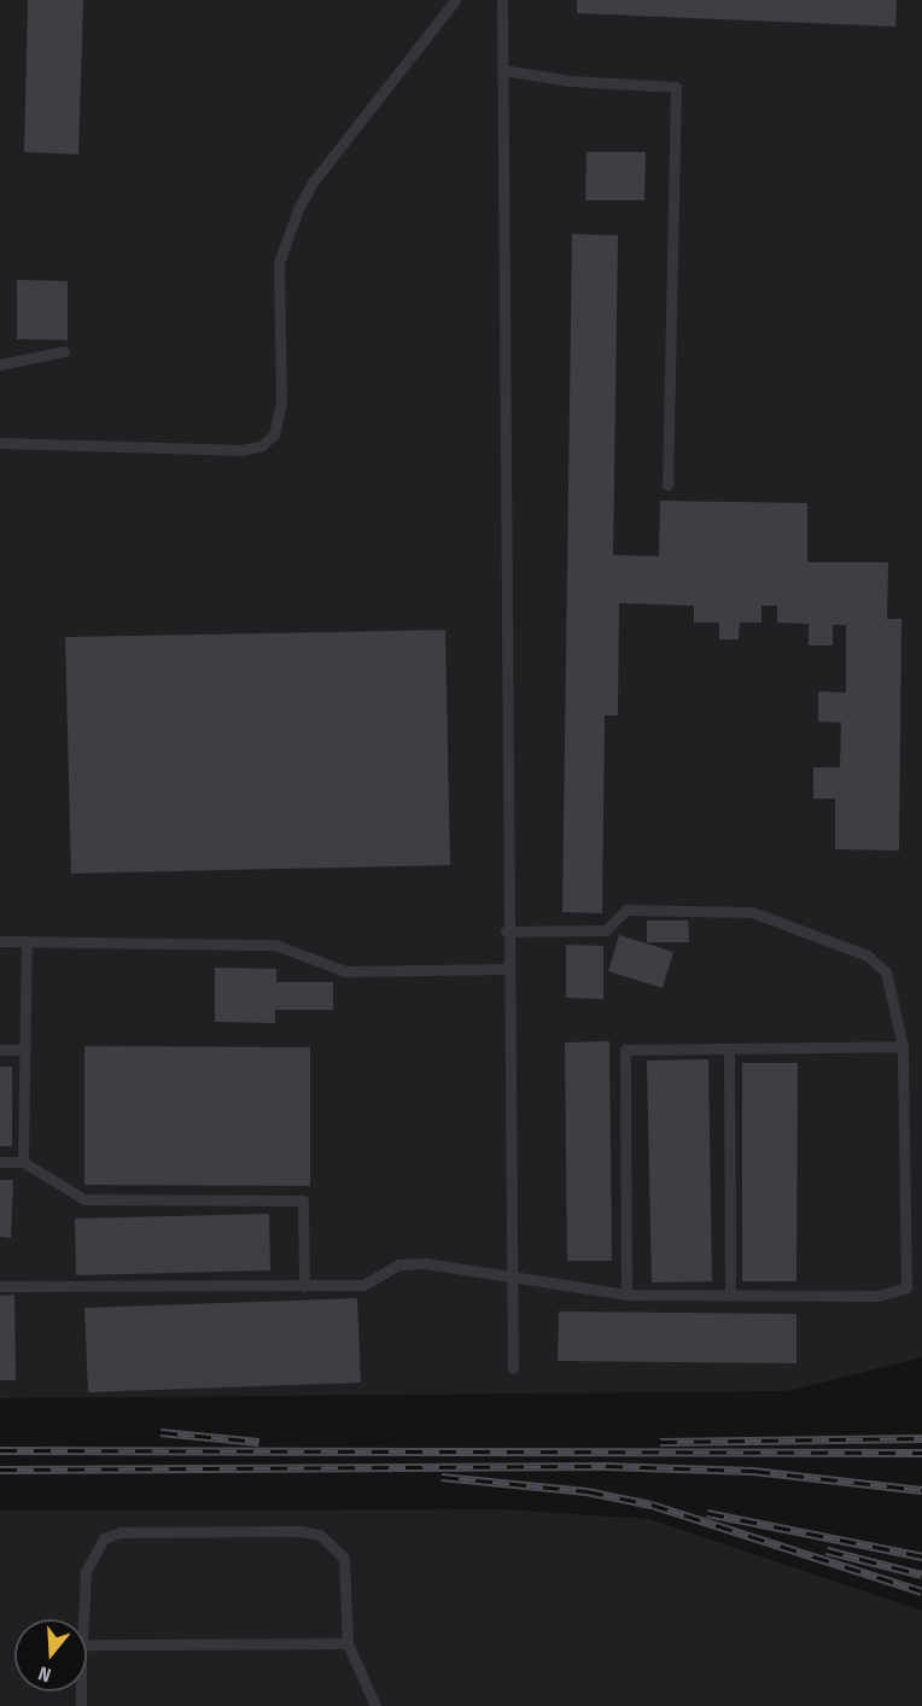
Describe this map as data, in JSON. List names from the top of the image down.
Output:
{
  "north": "bottom"
}
